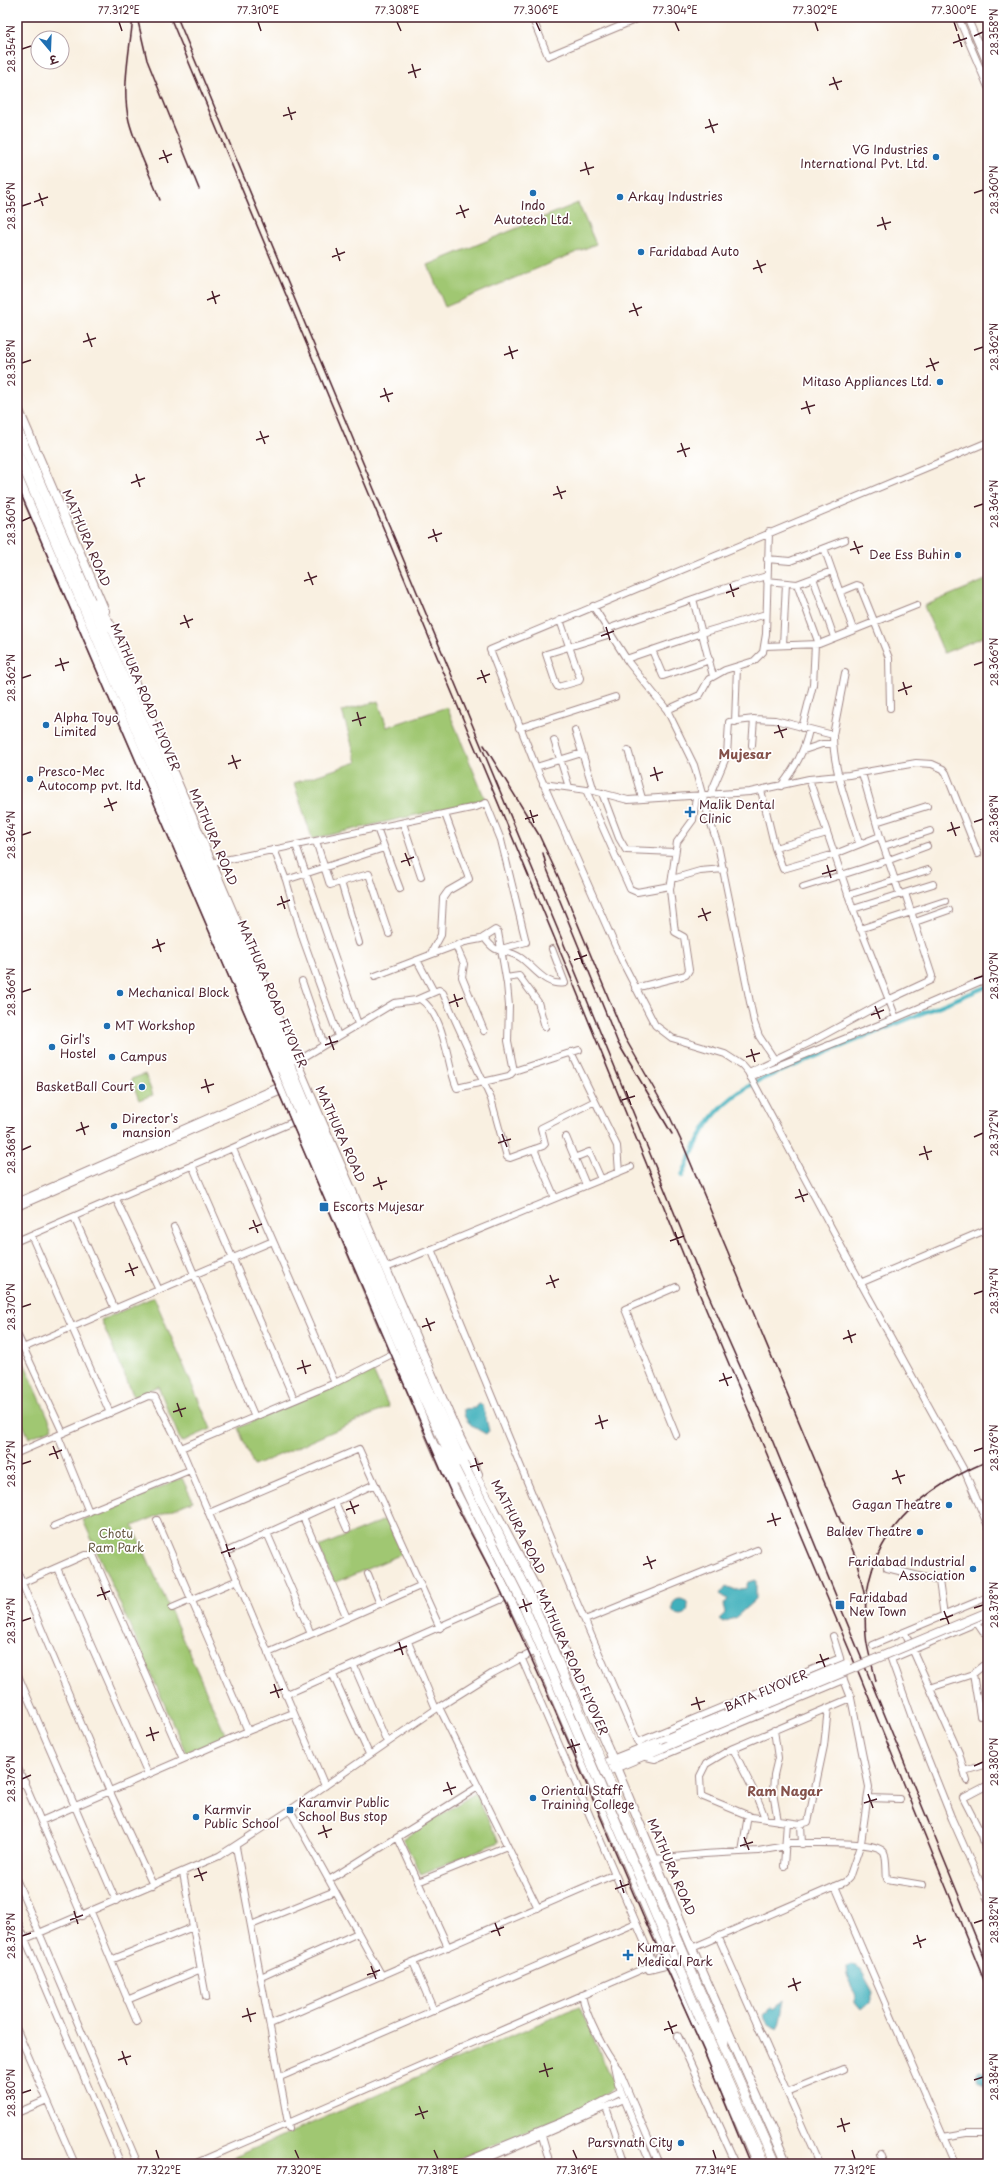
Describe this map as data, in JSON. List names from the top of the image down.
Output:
{
  "streets": {
    "highway": ["MATHURA ROAD", "MATHURA ROAD FLYOVER"],
    "main road": ["BATA FLYOVER"]
  },
  "crossings": [
    ["MATHURA ROAD", "MATHURA ROAD FLYOVER"],
    ["MATHURA ROAD", "BATA FLYOVER"]
  ],
  "districts": ["Mujesar", "Ram Nagar"],
  "parks": ["Chotu Ram Park"],
  "places": {
    "other": [
      "VG Industries International Pvt. Ltd.",
      "Indo Autotech Ltd.",
      "Arkay Industries",
      "Faridabad Auto",
      "Mitaso Appliances Ltd.",
      "Dee Ess Buhin",
      "Alpha Toyo Limited",
      "Presco-Mec Autocomp pvt. ltd.",
      "Mechanical Block",
      "MT Workshop",
      "Girl's Hostel",
      "Campus",
      "BasketBall Court",
      "Director's mansion",
      "Gagan Theatre",
      "Baldev Theatre",
      "Faridabad Industrial Association",
      "Oriental Staff Training College",
      "Karmvir Public School",
      "Parsvnath City"
    ],
    "health": ["Malik Dental Clinic", "Kumar Medical Park"],
    "transit": ["Escorts Mujesar", "Faridabad New Town", "Karamvir Public School Bus stop"]
  },
  "north": "bottom",
  "coordinates": [
    "77.312°E",
    "77.310°E",
    "77.308°E",
    "77.306°E",
    "77.304°E",
    "77.302°E",
    "77.300°E",
    "28.358°N",
    "28.354°N",
    "28.360°N",
    "28.356°N",
    "28.362°N",
    "28.364°N",
    "28.366°N",
    "28.368°N",
    "28.370°N",
    "28.372°N",
    "28.374°N",
    "28.376°N",
    "28.378°N",
    "28.380°N",
    "28.382°N",
    "28.384°N",
    "77.322°E",
    "77.320°E",
    "77.318°E",
    "77.316°E",
    "77.314°E"
  ]
}
